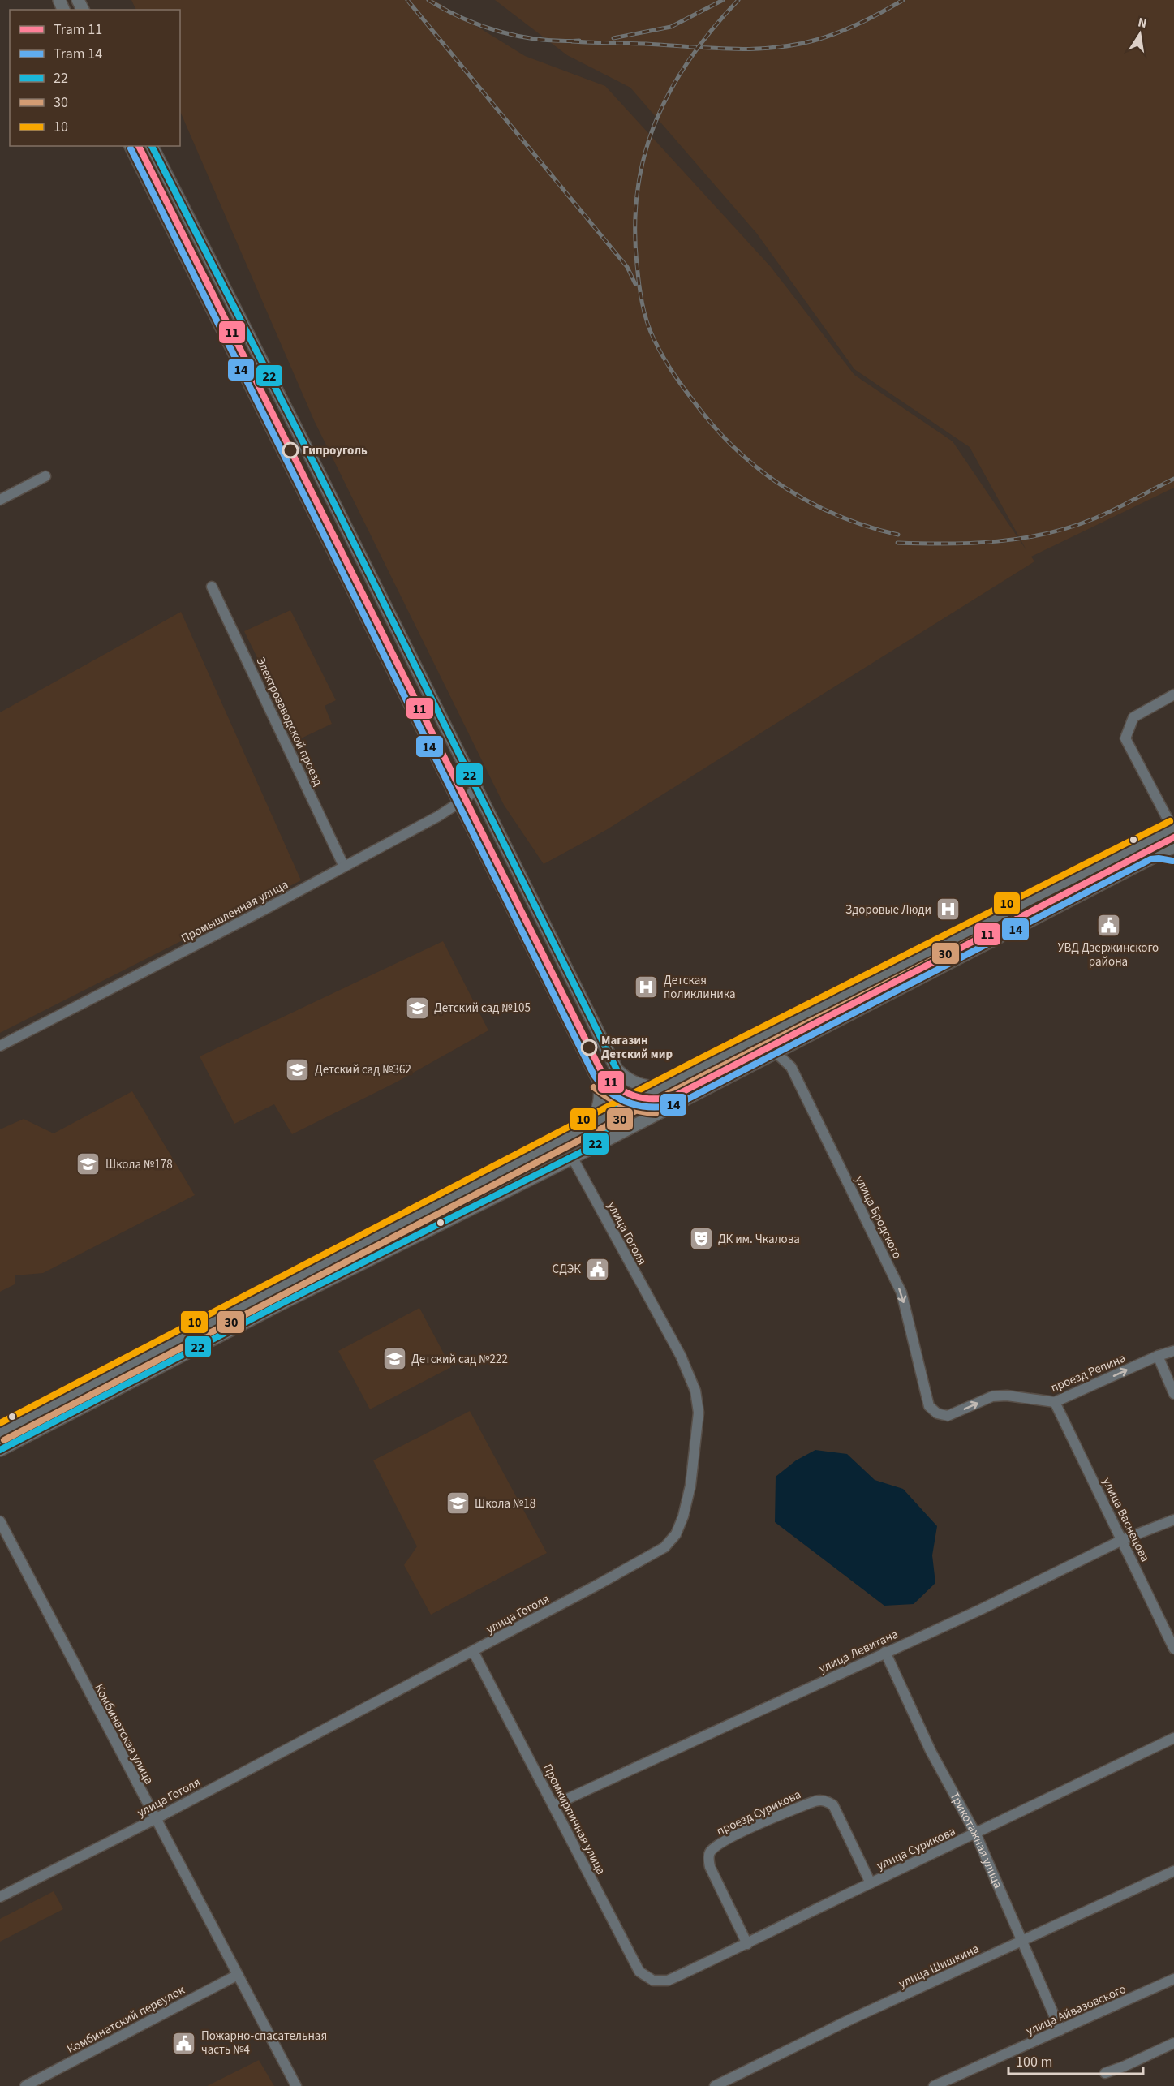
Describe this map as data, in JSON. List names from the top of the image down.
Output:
{
  "streets": {
    "street": [
      "Электрозаводской проезд",
      "Промышленная улица",
      "улица Бродского",
      "улица Гоголя",
      "проезд Репина",
      "улица Васнецова",
      "улица Левитана",
      "Комбинатская улица",
      "проезд Сурикова",
      "Промкирпичная улица",
      "Трикотажная улица",
      "улица Сурикова",
      "улица Шишкина",
      "улица Айвазовского",
      "Комбинатский переулок"
    ]
  },
  "crossings": [
    ["Электрозаводской проезд", "Промышленная улица"],
    ["улица Бродского", "проезд Репина"],
    ["улица Гоголя", "Комбинатская улица"],
    ["улица Гоголя", "Промкирпичная улица"],
    ["проезд Репина", "улица Васнецова"],
    ["улица Васнецова", "улица Левитана"],
    ["улица Левитана", "Промкирпичная улица"],
    ["улица Левитана", "Трикотажная улица"],
    ["Комбинатская улица", "Комбинатский переулок"],
    ["проезд Сурикова", "улица Сурикова"],
    ["Промкирпичная улица", "улица Сурикова"],
    ["Трикотажная улица", "улица Сурикова"],
    ["Трикотажная улица", "улица Шишкина"],
    ["Трикотажная улица", "улица Айвазовского"]
  ],
  "one_way": ["улица Бродского", "проезд Репина"],
  "places": {
    "other": ["Гипроуголь", "Магазин Детский мир"],
    "hospital": ["Здоровые Люди", "Детская поликлиника"],
    "public building": ["УВД Дзержинского района", "СДЭК", "Пожарно-спасательная часть №4"],
    "school or university": [
      "Детский сад №105",
      "Детский сад №362",
      "Школа №178",
      "Детский сад №222",
      "Школа №18"
    ],
    "theatre": ["ДК им. Чкалова"]
  },
  "lines": [
    "tram line 11",
    "transit line 22",
    "tram line 14",
    "transit line 10",
    "transit line 30"
  ],
  "legend": [
    "Tram 11",
    "Tram 14",
    "22",
    "30",
    "10"
  ],
  "scale_bar": "100 m",
  "north": "top"
}
